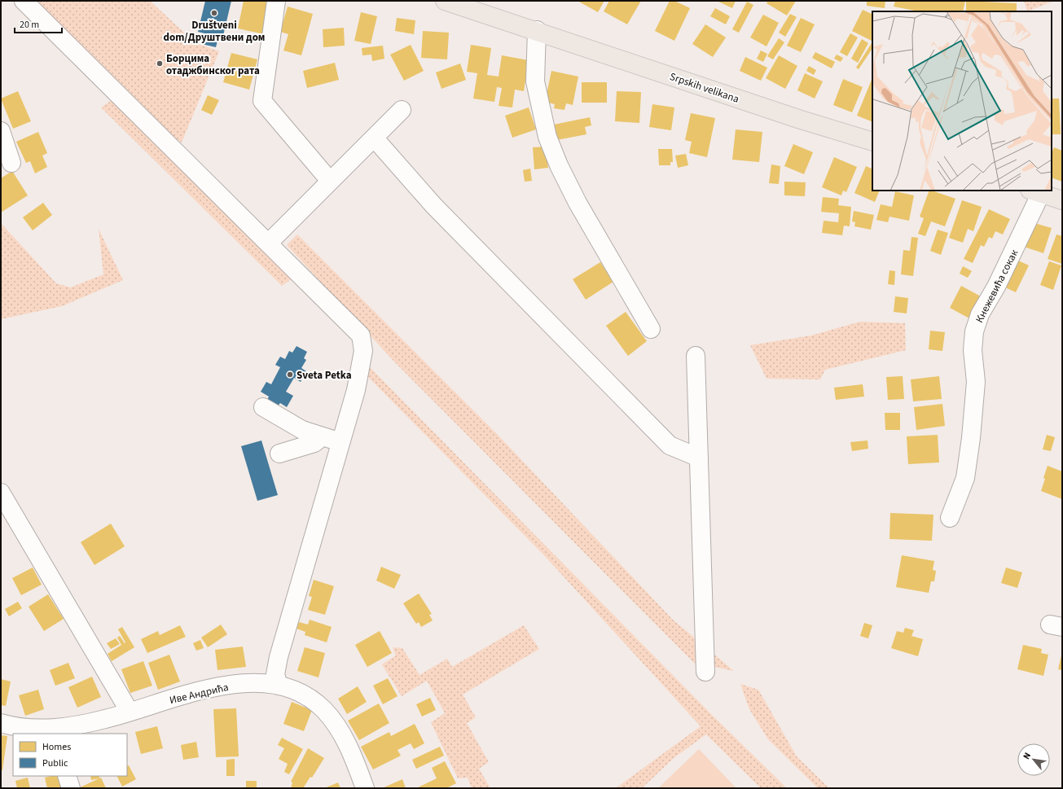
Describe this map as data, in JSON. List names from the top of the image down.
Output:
{
  "streets": {
    "main road": ["Srpskih velikana"],
    "street": ["Кнежевића сокак", "Иве Андрића"]
  },
  "places": ["Društveni dom/Друштвени дом", "Борцима отаджбинског рата", "Sveta Petka"],
  "legend": ["Homes", "Public"],
  "scale_bar": "20 m",
  "north": "top left"
}
